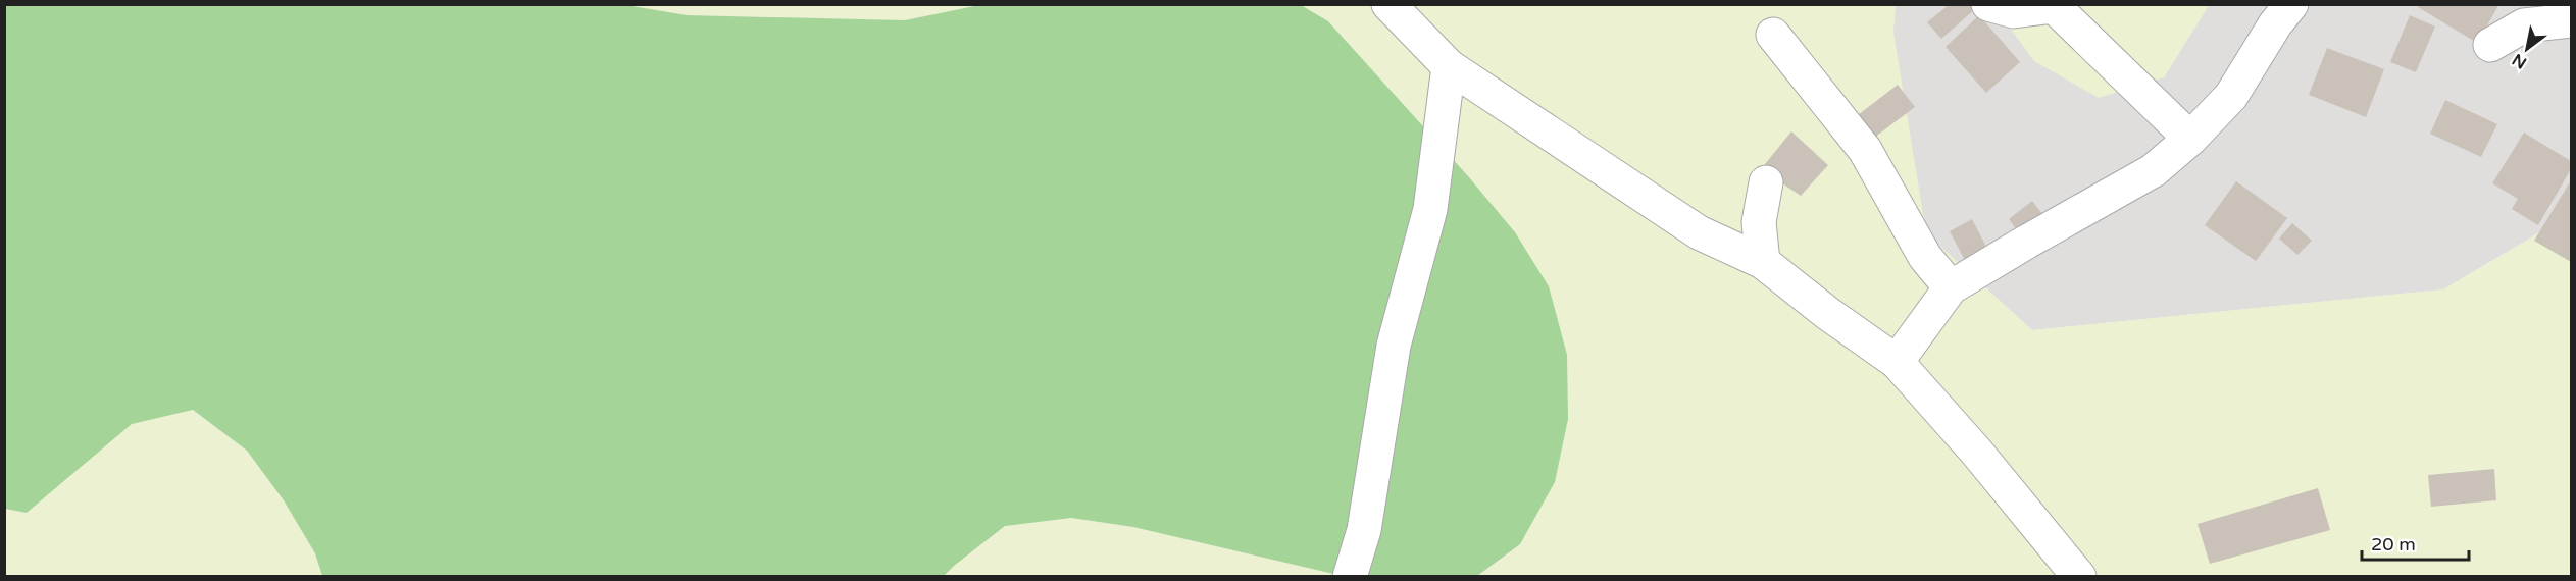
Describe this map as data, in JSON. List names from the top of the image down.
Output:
{
  "scale_bar": "20 m",
  "north": "bottom left"
}
